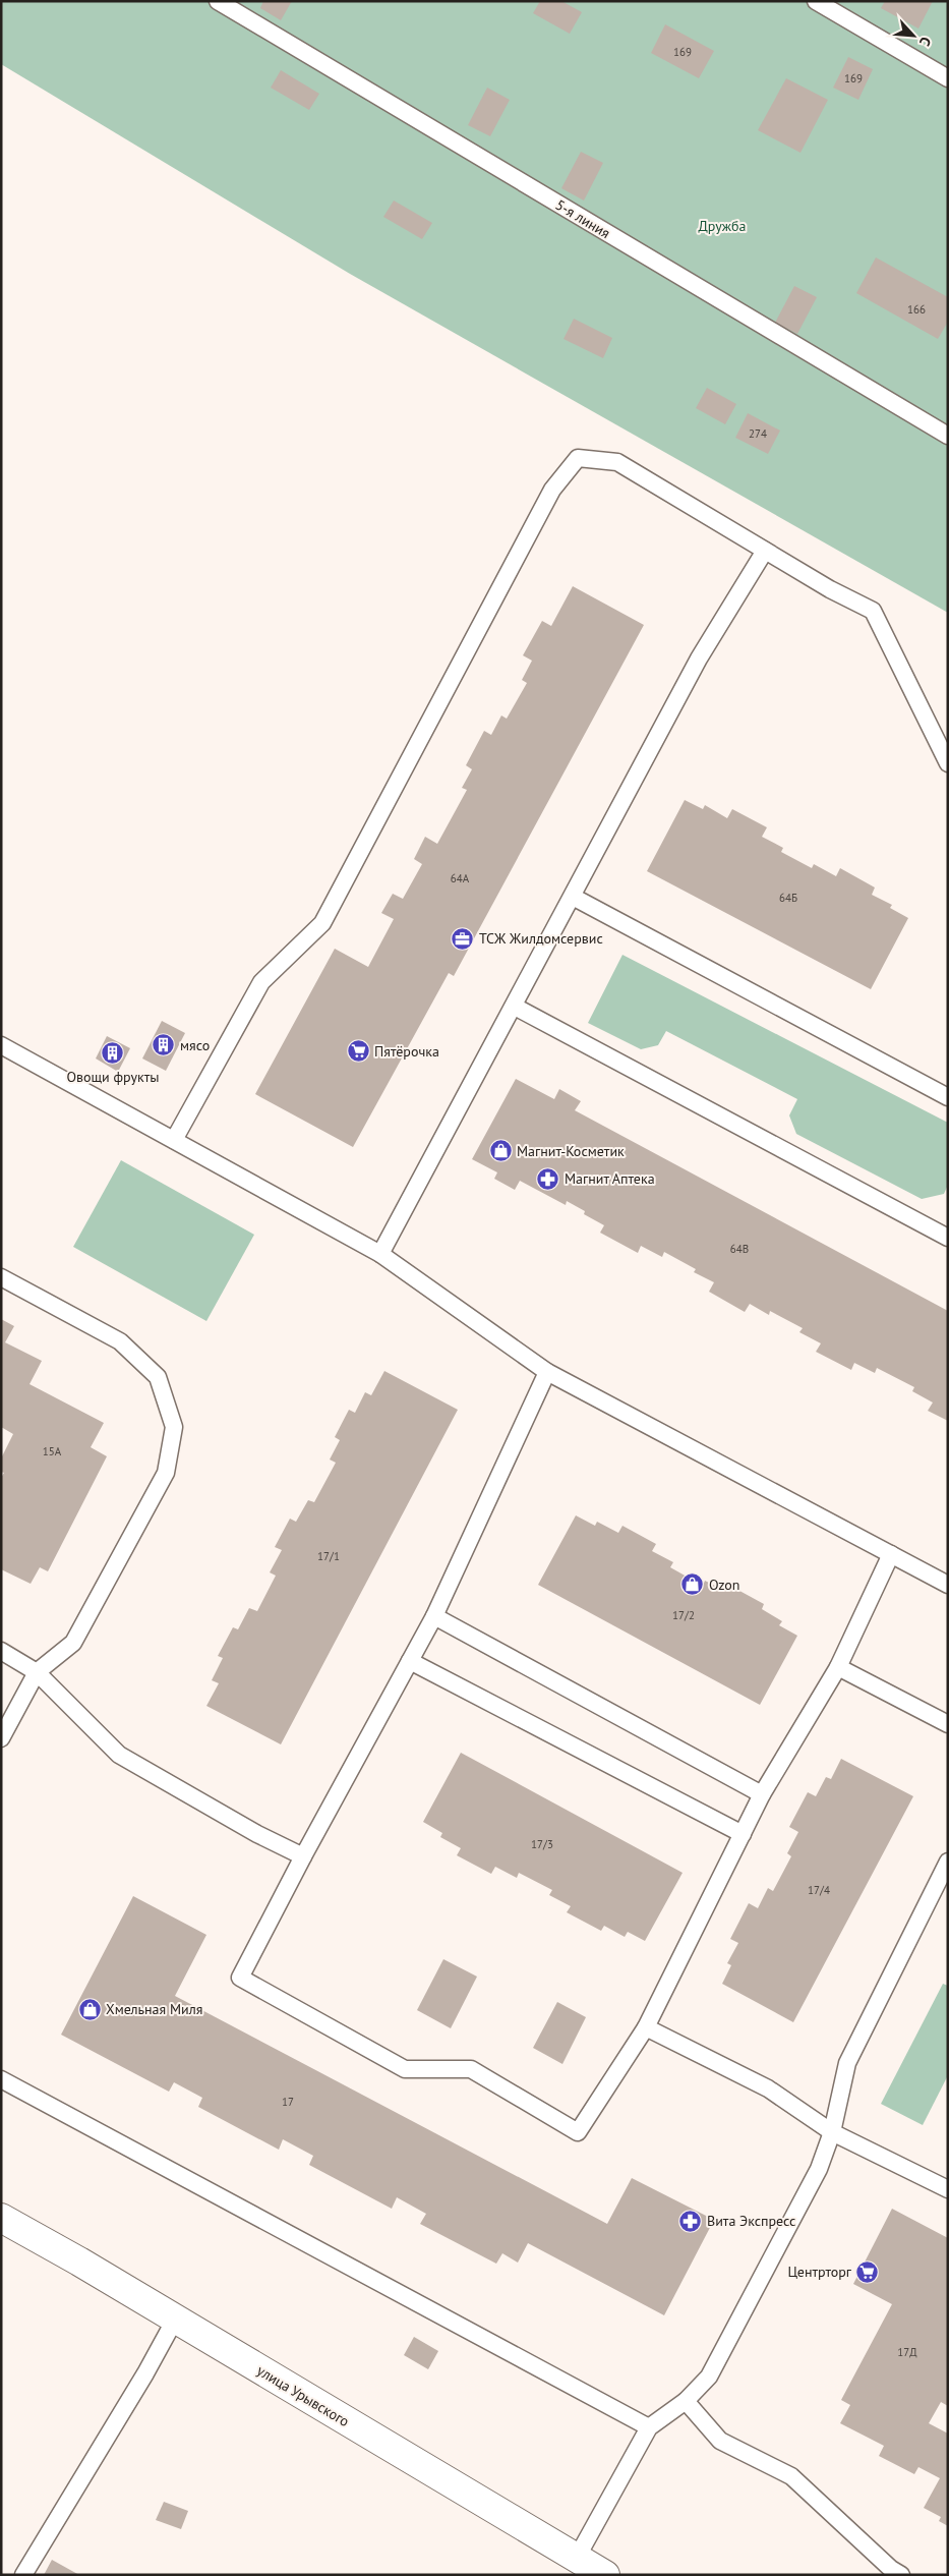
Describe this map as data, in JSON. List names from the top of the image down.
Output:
{
  "streets": {
    "street": ["улица Урывского"],
    "lane": ["5-я линия"]
  },
  "parks": ["Дружба"],
  "places": {
    "office": ["ТСЖ Жилдомсервис"],
    "building": ["мясо", "Овощи фрукты"],
    "supermarket": ["Пятёрочка", "Центрторг"],
    "shop": ["Магнит-Косметик", "Ozon", "Хмельная Миля"],
    "pharmacy": ["Магнит Аптека", "Вита Экспресс"]
  },
  "house_numbers": [
    "169",
    "169",
    "166",
    "274",
    "64А",
    "64Б",
    "64В",
    "15А",
    "17/1",
    "17/2",
    "17/3",
    "17/4",
    "17",
    "17Д"
  ],
  "north": "bottom right"
}
